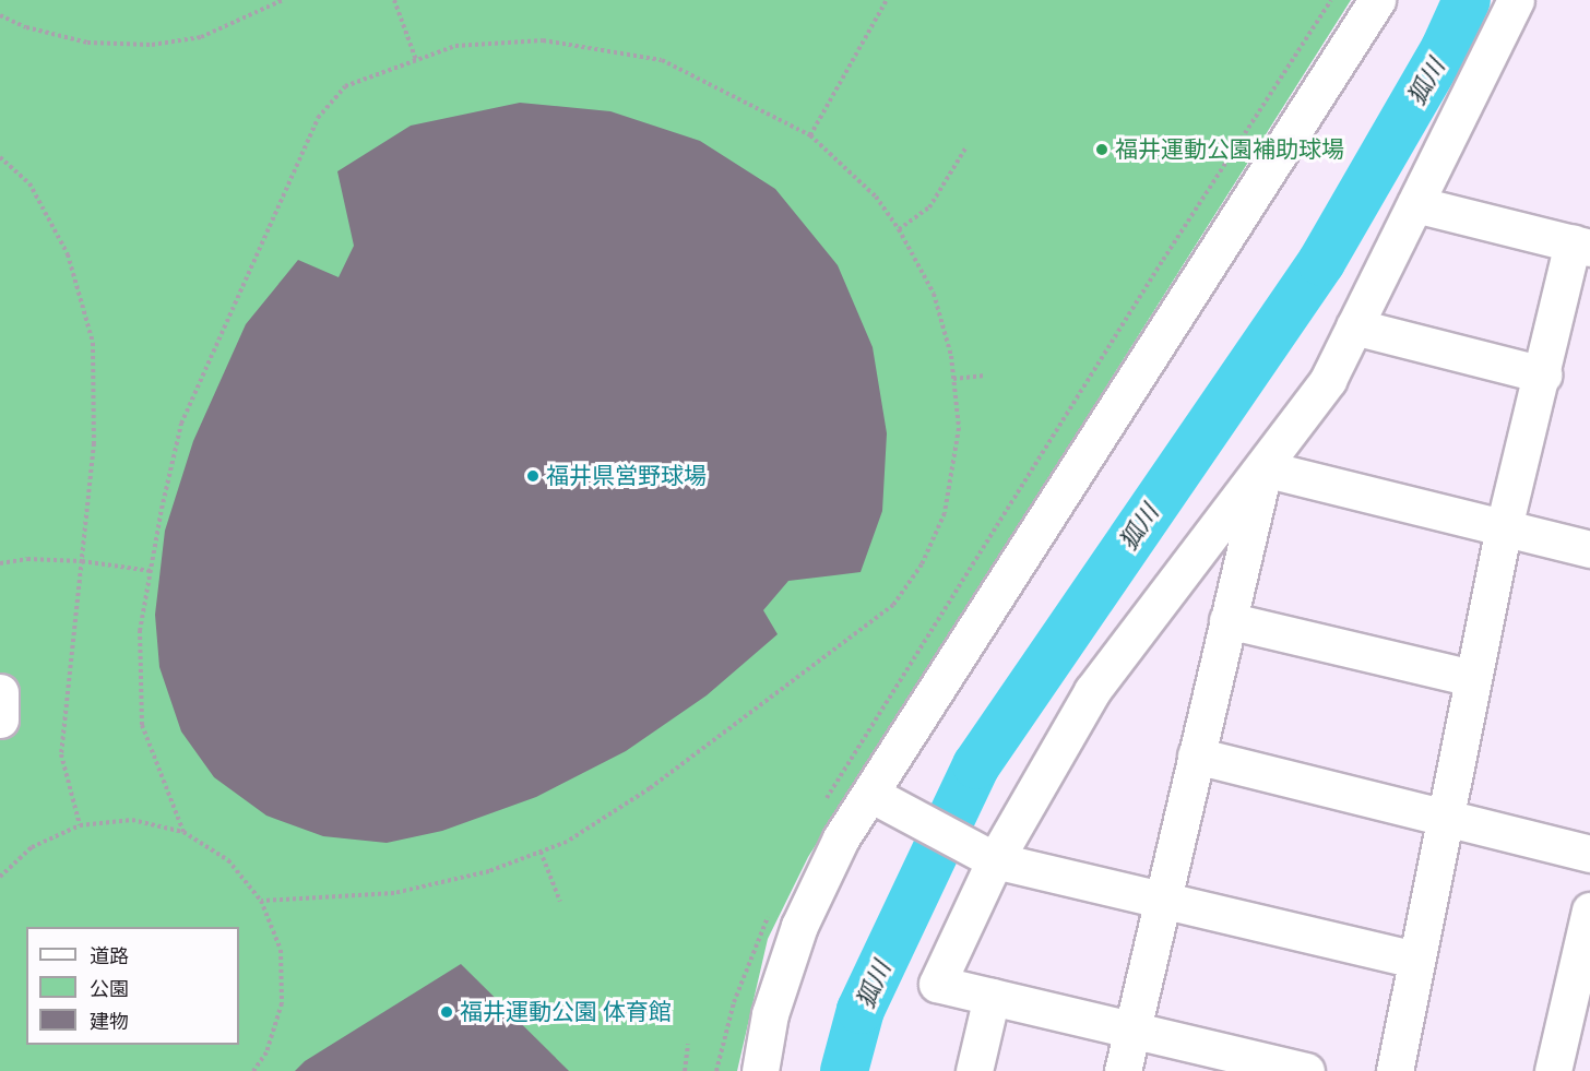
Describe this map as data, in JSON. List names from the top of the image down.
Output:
{
  "water": ["狐川"],
  "places": ["福井運動公園補助球場", "福井県営野球場", "福井運動公園 体育館"],
  "legend": ["道路", "公園", "建物"]
}
